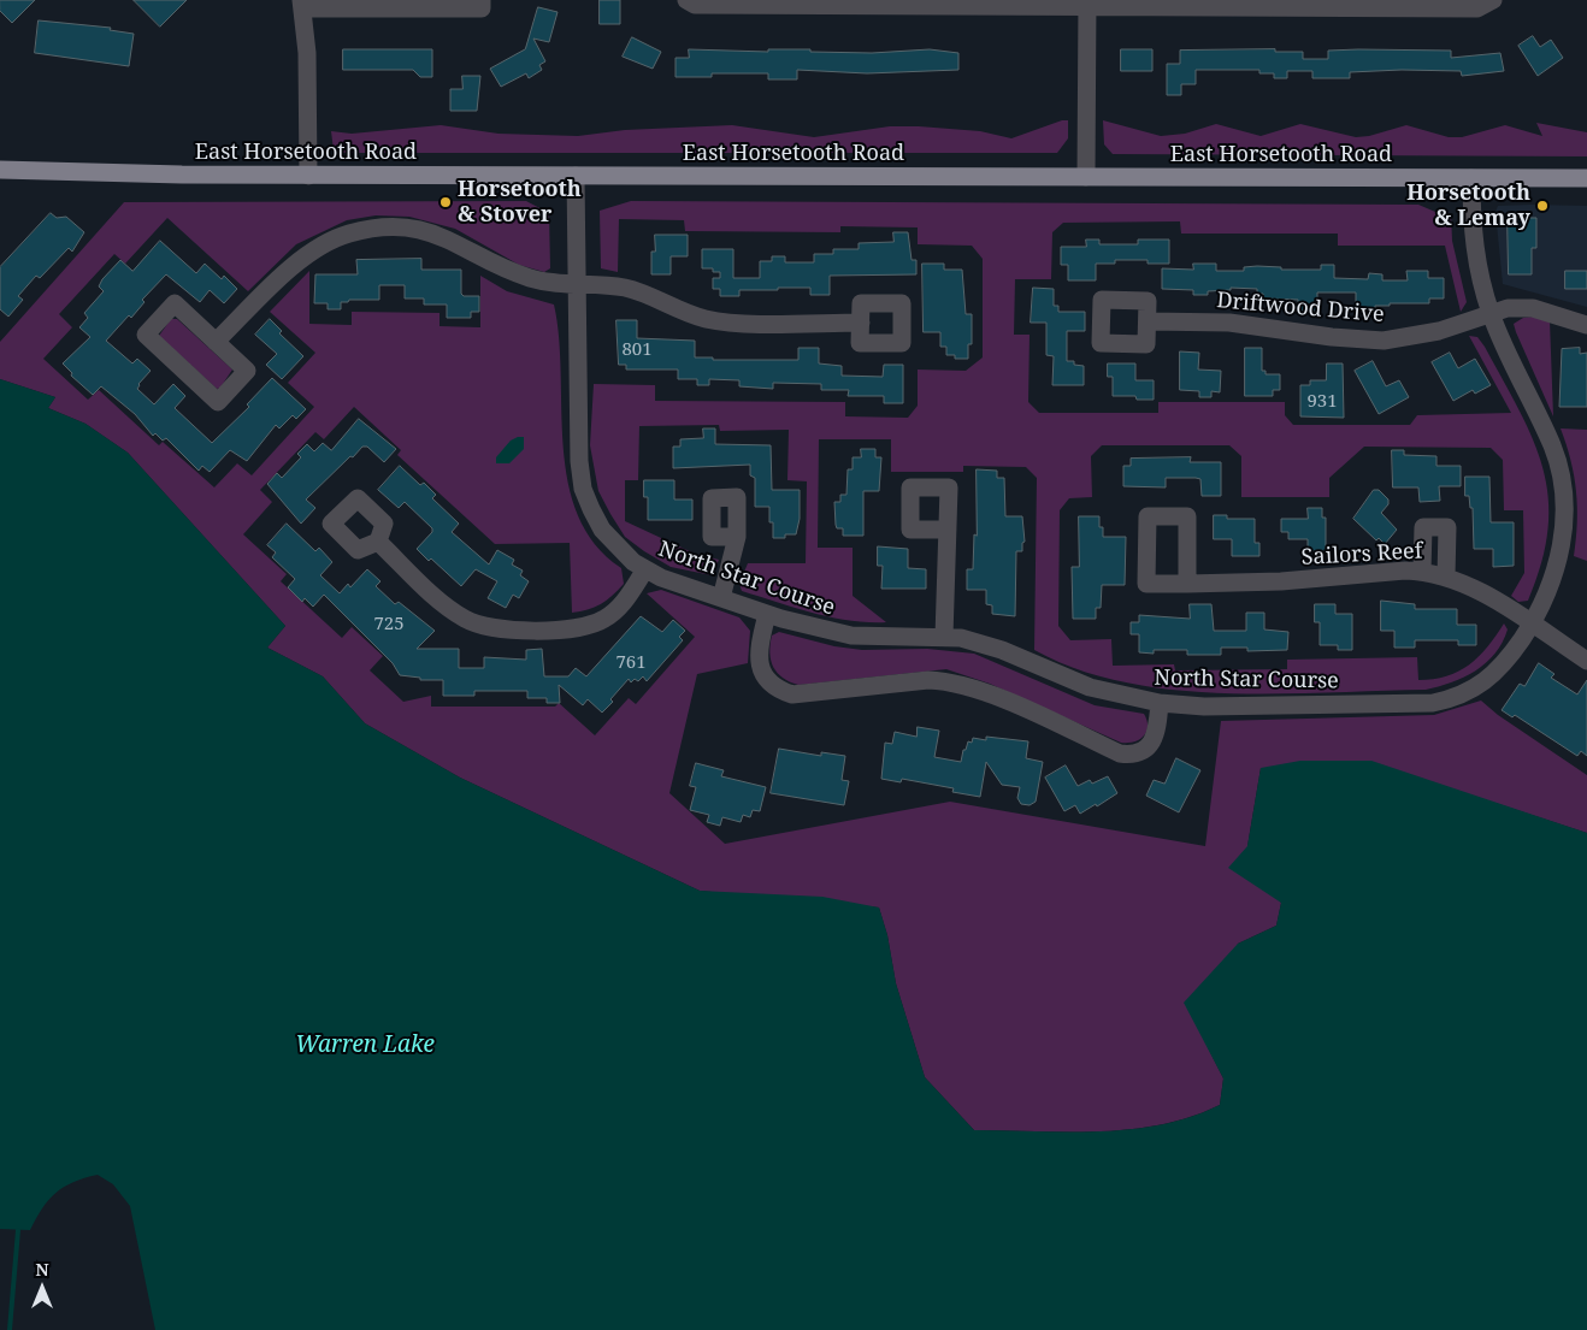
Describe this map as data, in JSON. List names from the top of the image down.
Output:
{
  "streets": {
    "main road": ["East Horsetooth Road"],
    "street": ["Driftwood Drive", "Sailors Reef", "North Star Course"]
  },
  "crossings": [
    ["East Horsetooth Road", "North Star Course"],
    ["Driftwood Drive", "North Star Course"],
    ["Sailors Reef", "North Star Course"]
  ],
  "water": ["Warren Lake"],
  "places": ["Horsetooth & Stover", "Horsetooth & Lemay"],
  "house_numbers": [
    "801",
    "931",
    "725",
    "761"
  ],
  "north": "top"
}
